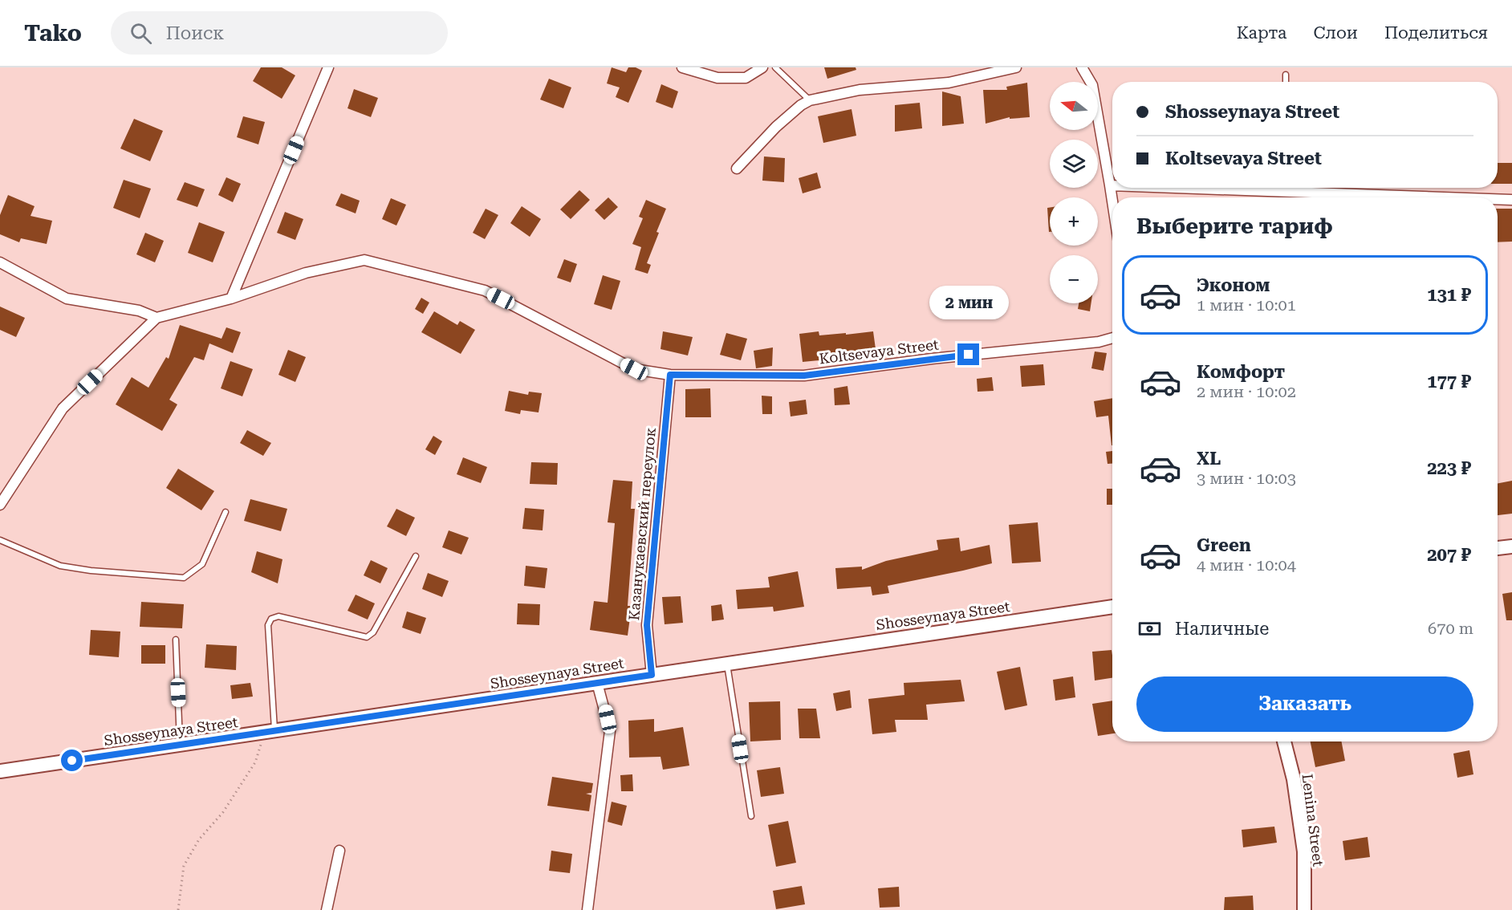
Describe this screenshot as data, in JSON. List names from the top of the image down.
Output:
{
  "streets": {
    "street": [
      "Koltsevaya Street",
      "Казанукаевский переулок",
      "Shosseynaya Street",
      "Lenina Street"
    ]
  },
  "crossings": [
    ["Koltsevaya Street", "Казанукаевский переулок"],
    ["Казанукаевский переулок", "Shosseynaya Street"]
  ],
  "north": "left",
  "page": {
    "header": "Tako",
    "search": "Поиск",
    "nav": ["Карта", "Слои", "Поделиться"],
    "map_buttons": ["+", "−"],
    "banner": ["Shosseynaya Street", "Koltsevaya Street"],
    "heading": "Выберите тариф",
    "list": [
      {
        "name": "Эконом",
        "note": "1 мин · 10:01",
        "value": "131 ₽"
      },
      {
        "name": "Комфорт",
        "note": "2 мин · 10:02",
        "value": "177 ₽"
      },
      {
        "name": "XL",
        "note": "3 мин · 10:03",
        "value": "223 ₽"
      },
      {
        "name": "Green",
        "note": "4 мин · 10:04",
        "value": "207 ₽"
      }
    ],
    "bubble": "2 мин",
    "pay": ["Наличные", "670 m"],
    "buttons": "Заказать"
  }
}
